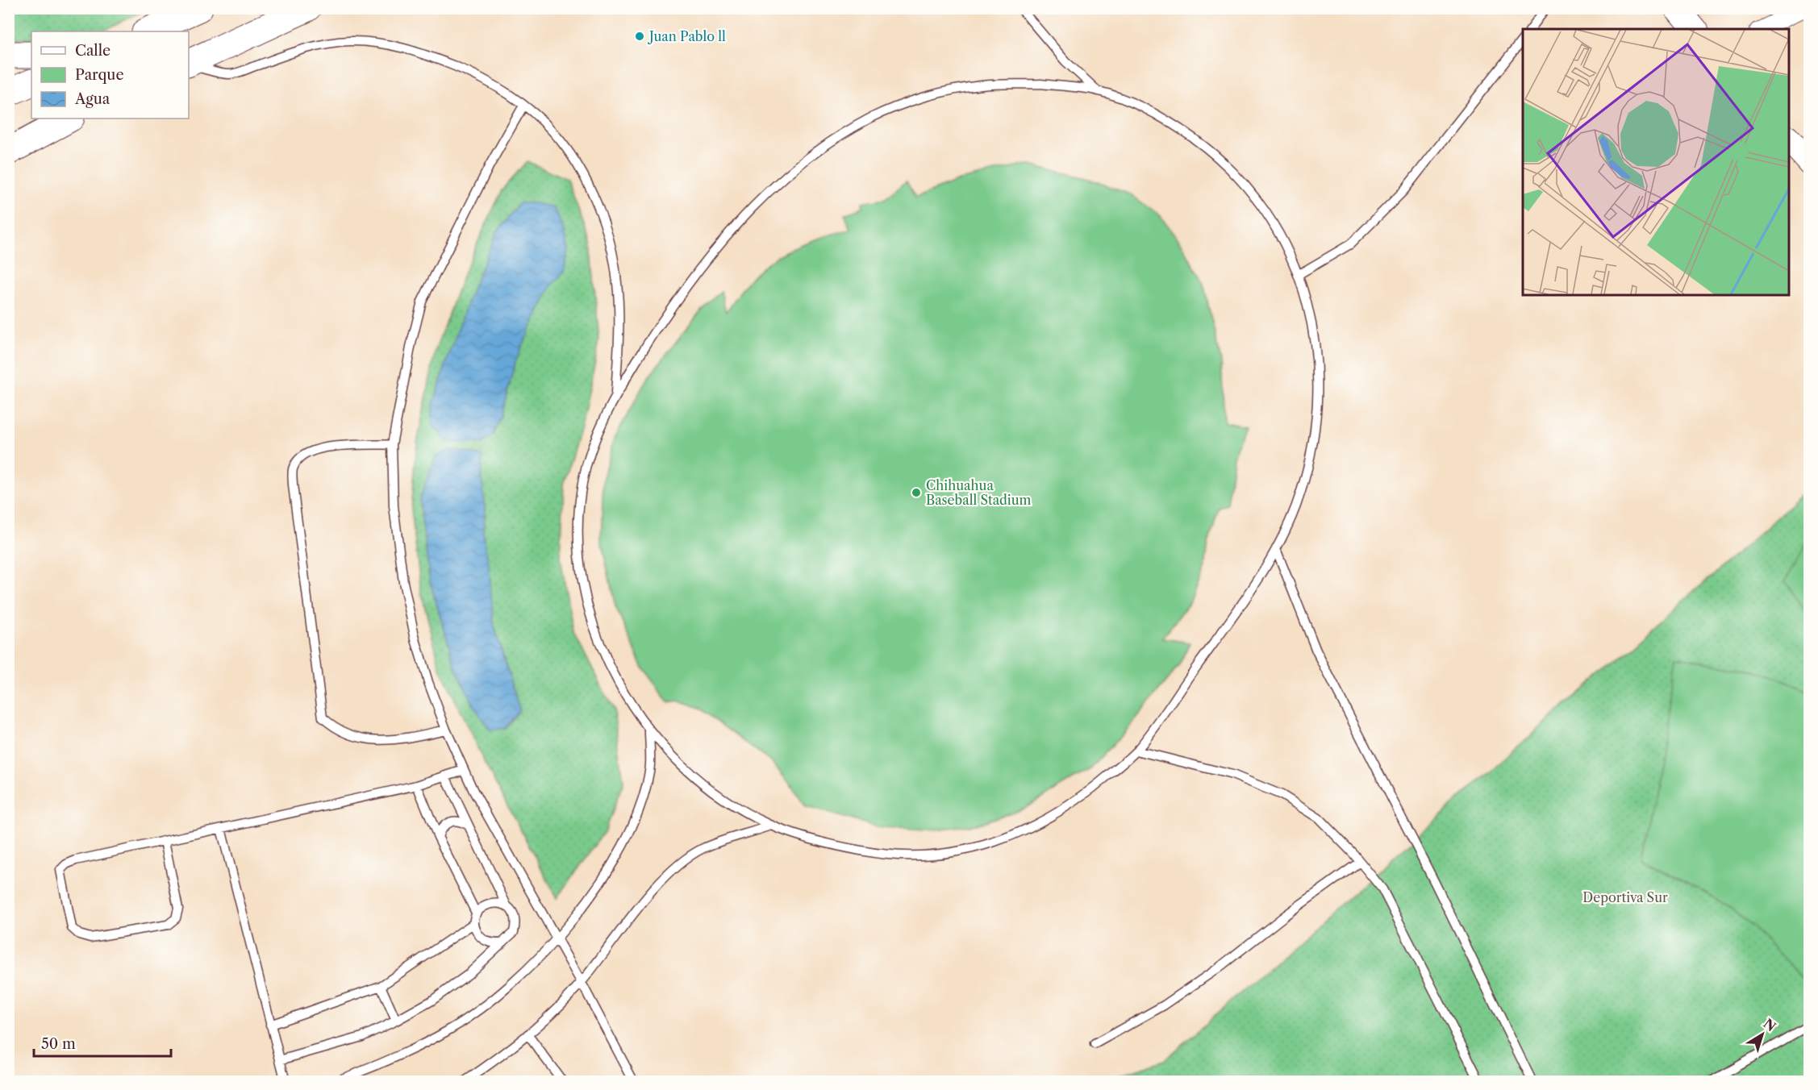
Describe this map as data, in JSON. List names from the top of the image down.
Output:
{
  "parks": ["Deportiva Sur"],
  "places": ["Juan Pablo ll", "Chihuahua Baseball Stadium"],
  "legend": ["Calle", "Parque", "Agua"],
  "scale_bar": "50 m",
  "north": "top right"
}
